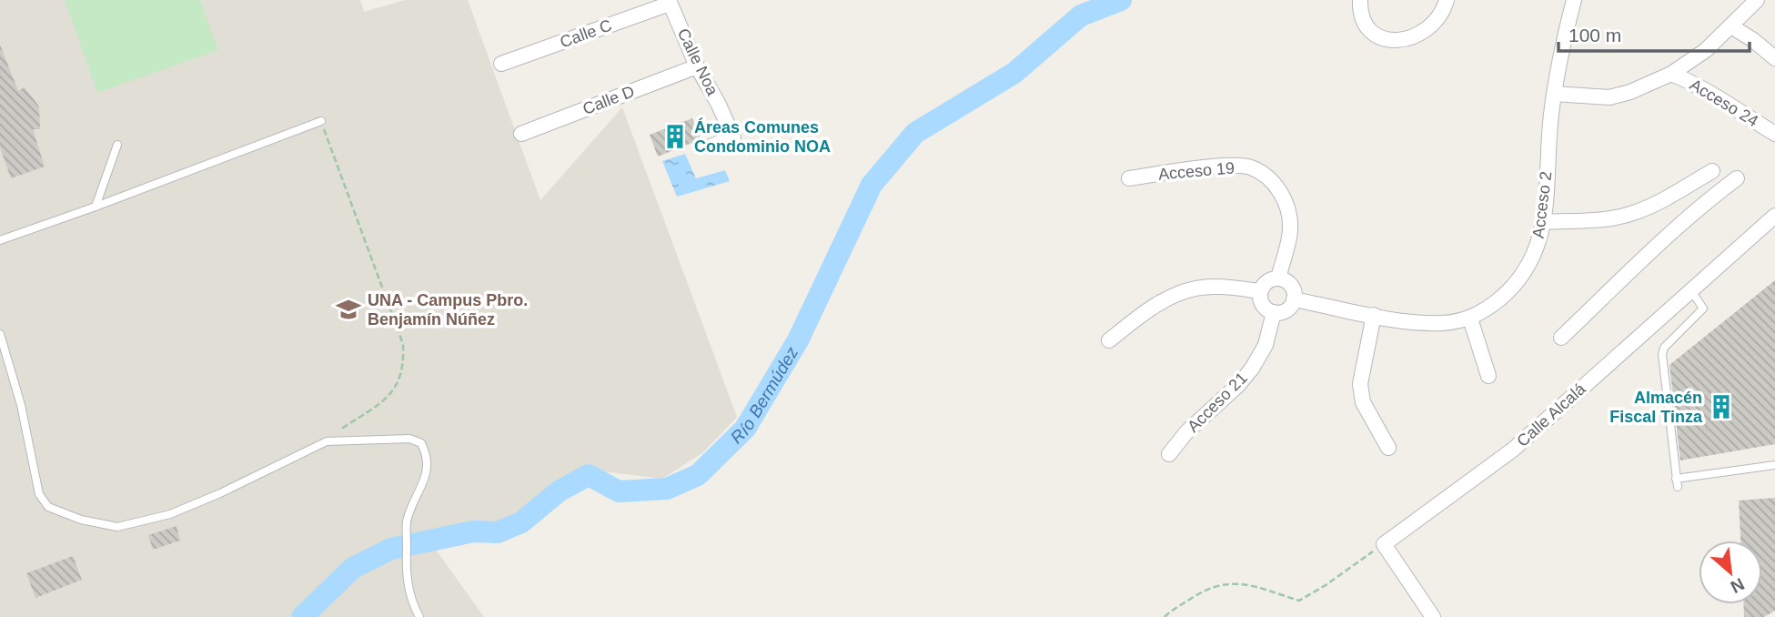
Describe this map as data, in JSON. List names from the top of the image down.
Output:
{
  "streets": {
    "street": [
      "Calle C",
      "Calle Noa",
      "Calle D",
      "Acceso 24",
      "Acceso 19",
      "Acceso 2",
      "Acceso 21",
      "Calle Alcalá"
    ]
  },
  "crossings": [
    ["Calle C", "Calle Noa"],
    ["Calle Noa", "Calle D"],
    ["Acceso 19", "Acceso 2"],
    ["Acceso 19", "Acceso 21"],
    ["Acceso 2", "Acceso 21"]
  ],
  "water": ["Río Bermúdez"],
  "places": {
    "building": ["Áreas Comunes Condominio NOA", "Almacén Fiscal Tinza"],
    "school or university": ["UNA - Campus Pbro. Benjamín Núñez"]
  },
  "scale_bar": "100 m",
  "north": "bottom right"
}
